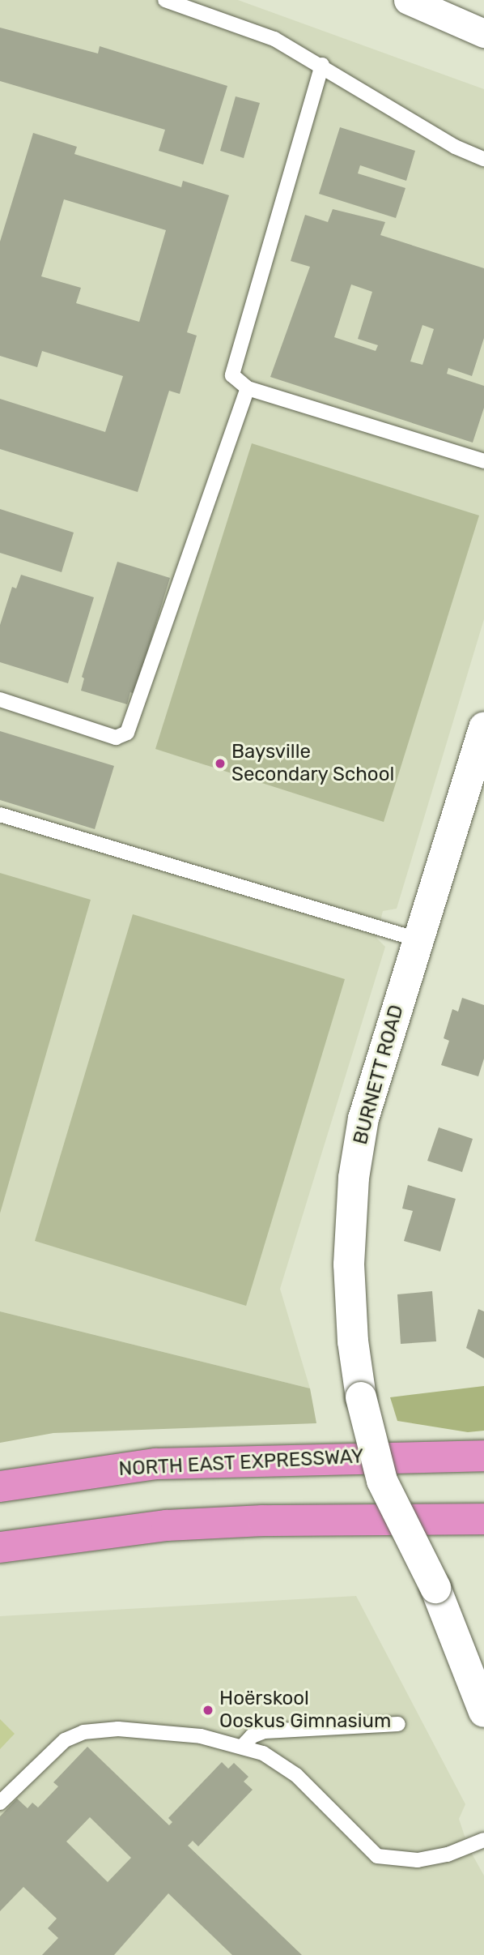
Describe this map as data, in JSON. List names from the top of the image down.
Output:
{
  "streets": {
    "highway": ["NORTH EAST EXPRESSWAY"],
    "street": ["BURNETT ROAD"]
  },
  "places": ["Baysville Secondary School", "Hoërskool Ooskus Gimnasium"]
}
